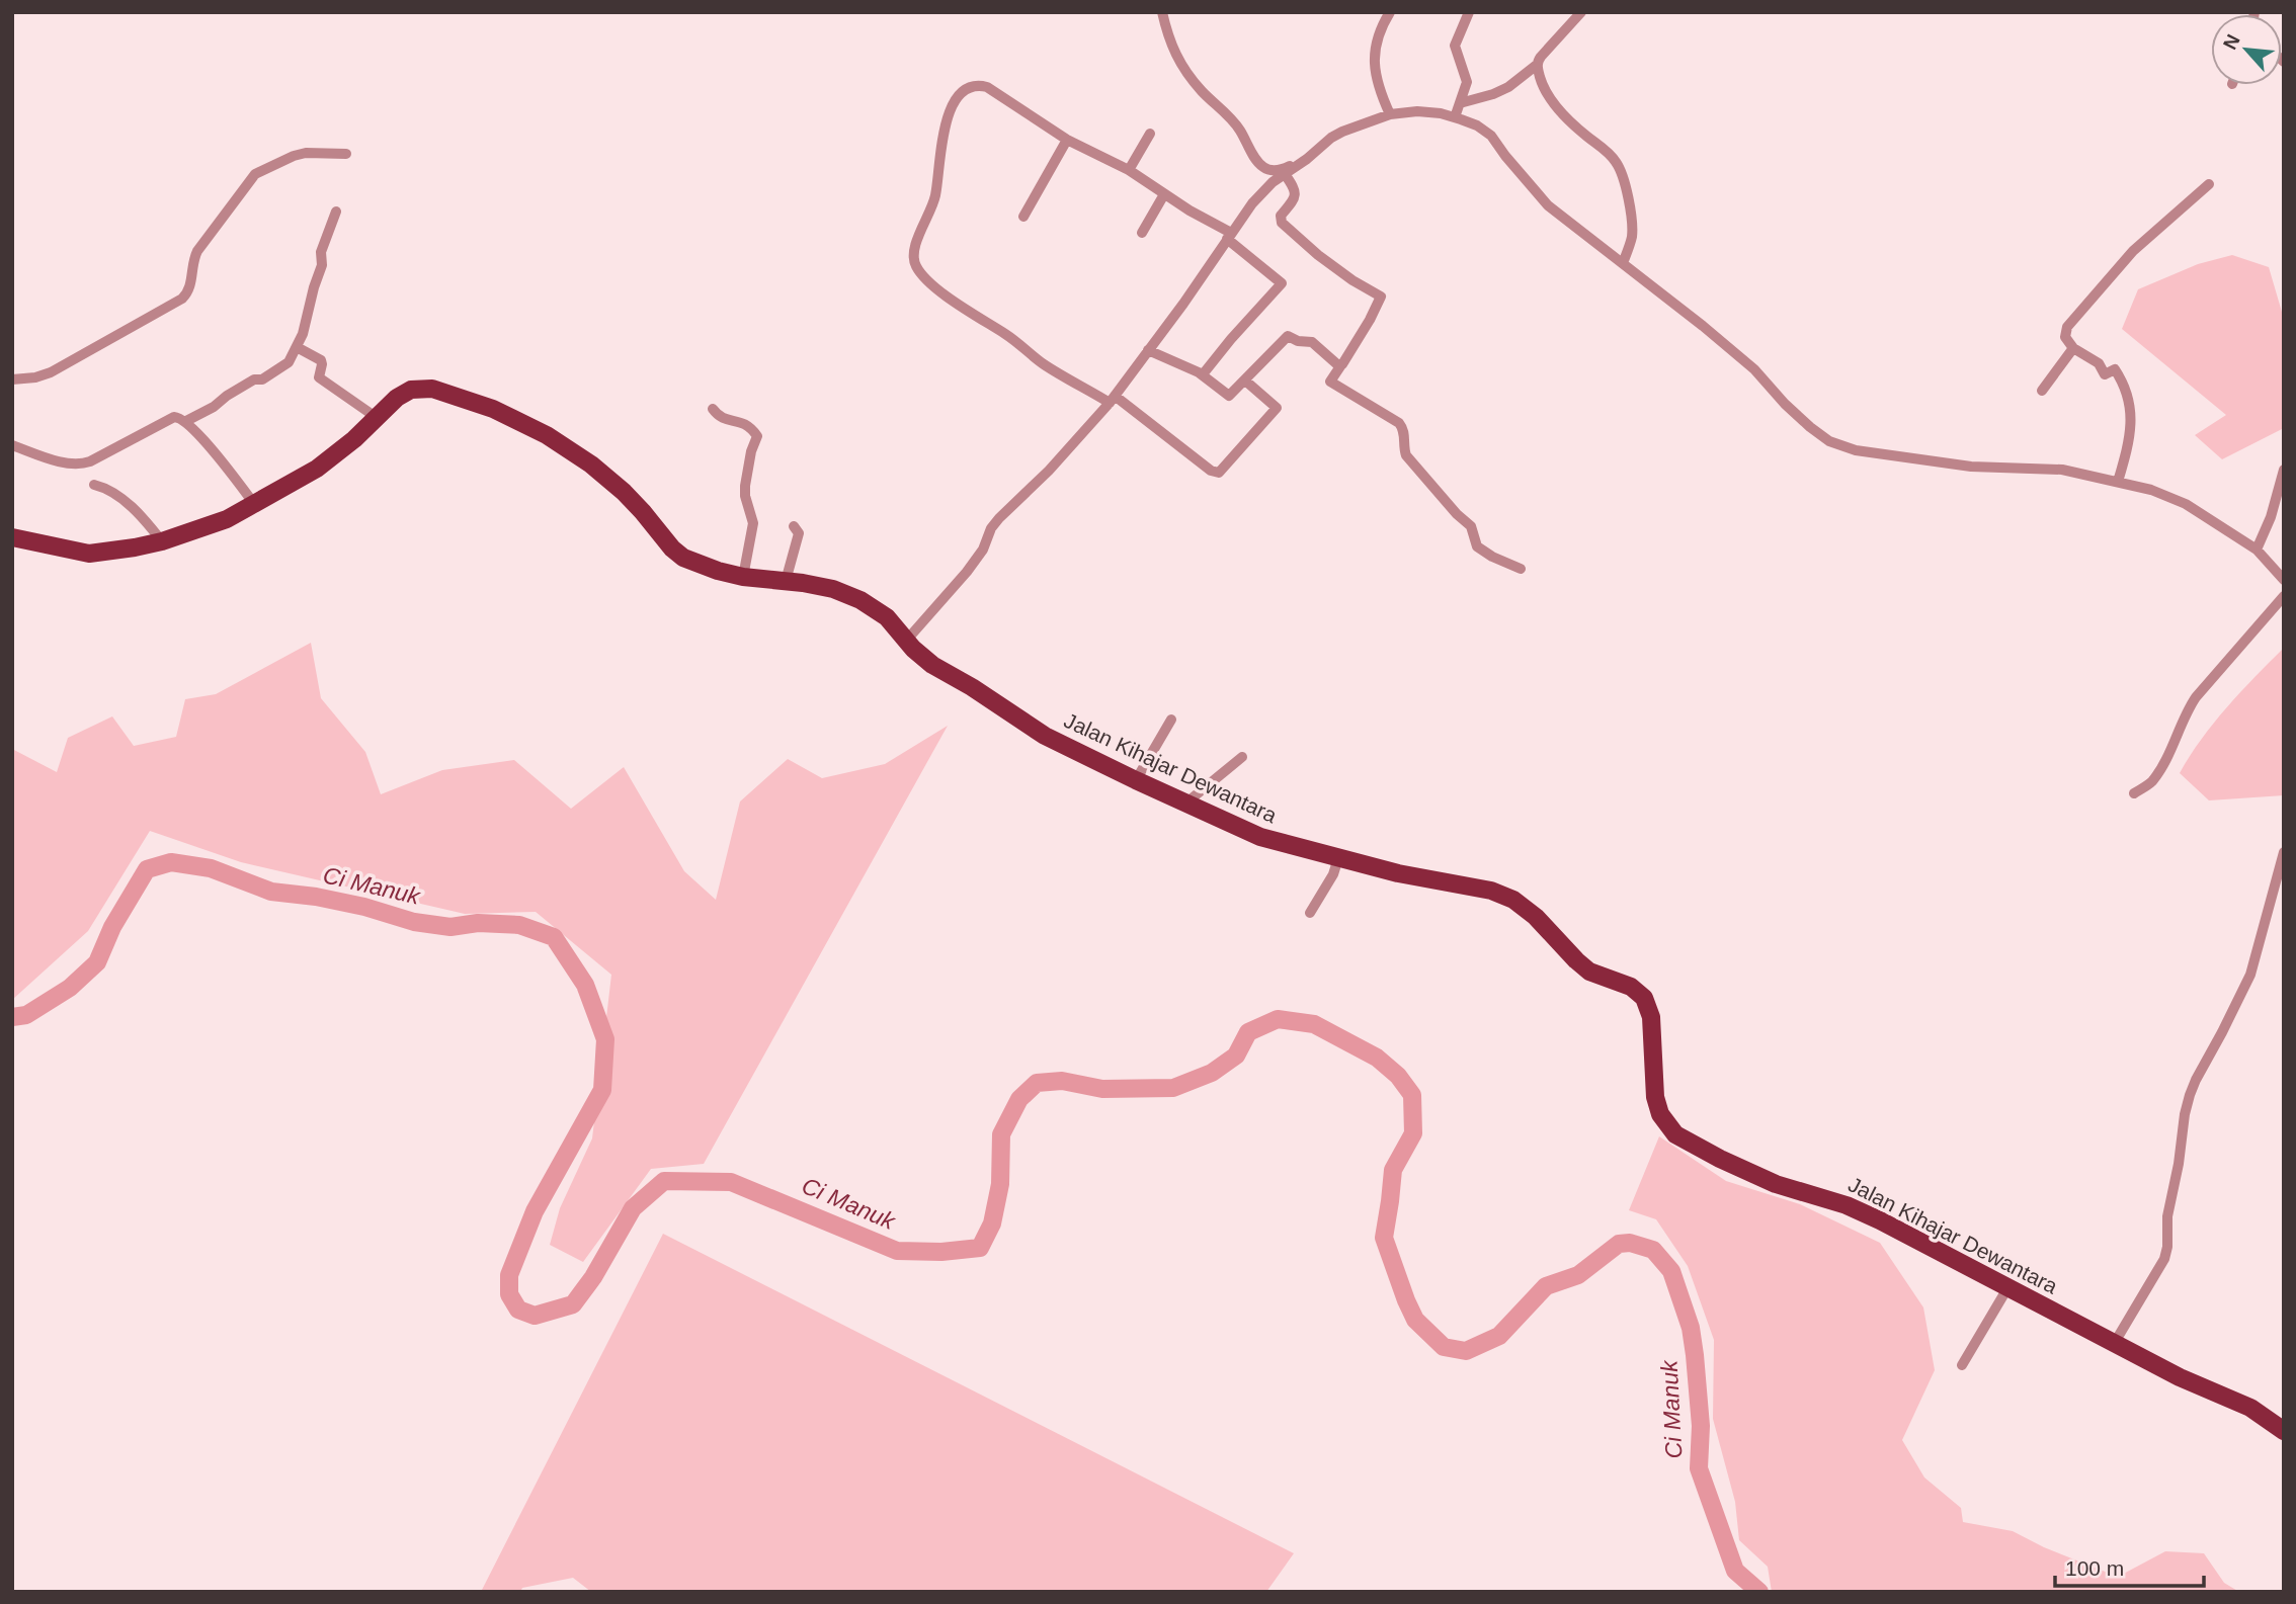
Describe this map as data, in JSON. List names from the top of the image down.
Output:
{
  "streets": {
    "main road": ["Jalan Kihajar Dewantara"]
  },
  "water": ["Ci Manuk"],
  "scale_bar": "100 m",
  "north": "top left"
}
